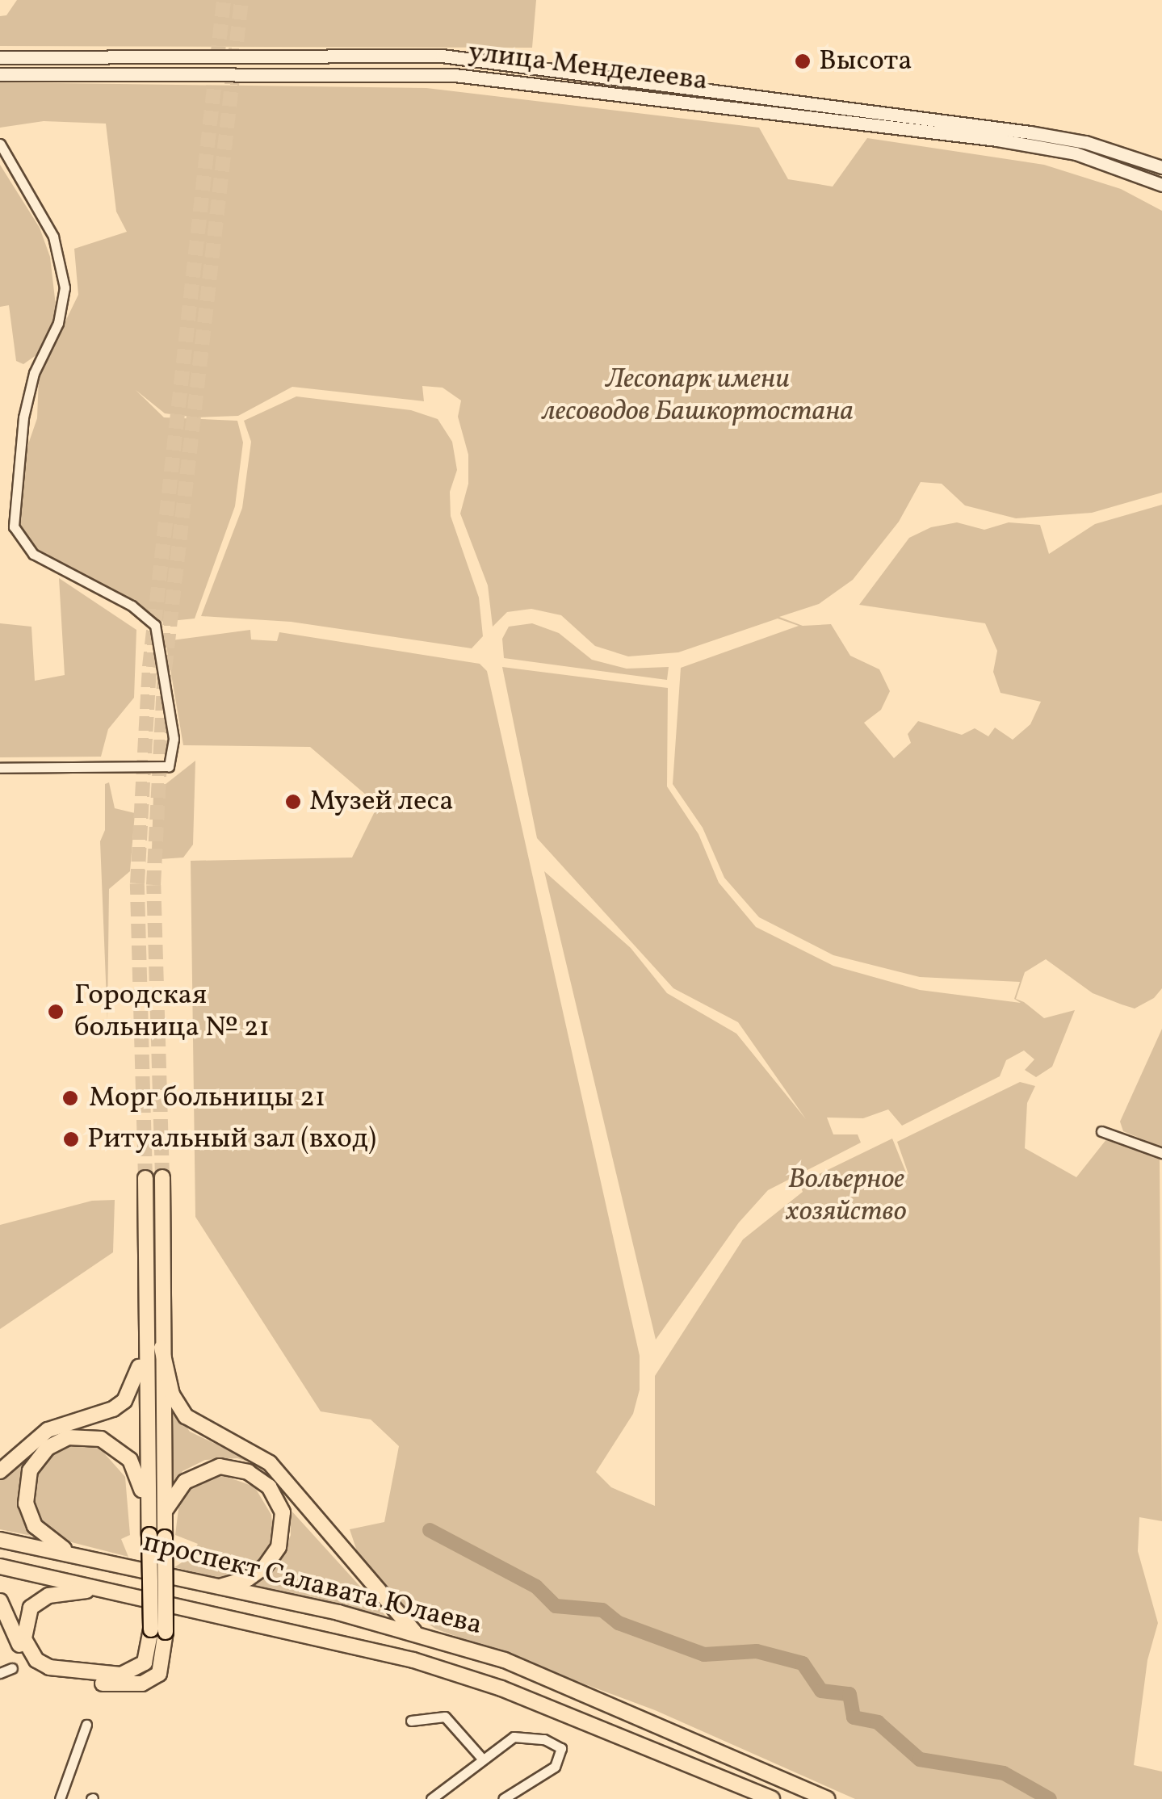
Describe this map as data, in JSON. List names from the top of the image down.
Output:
{
  "streets": {
    "main road": ["улица Менделеева", "проспект Салавата Юлаева"]
  },
  "parks": ["Лесопарк имени лесоводов Башкортостана", "Вольерное хозяйство"],
  "places": [
    "Высота",
    "Музей леса",
    "Городская больница № 21",
    "Морг больницы 21",
    "Ритуальный зал (вход)"
  ]
}
